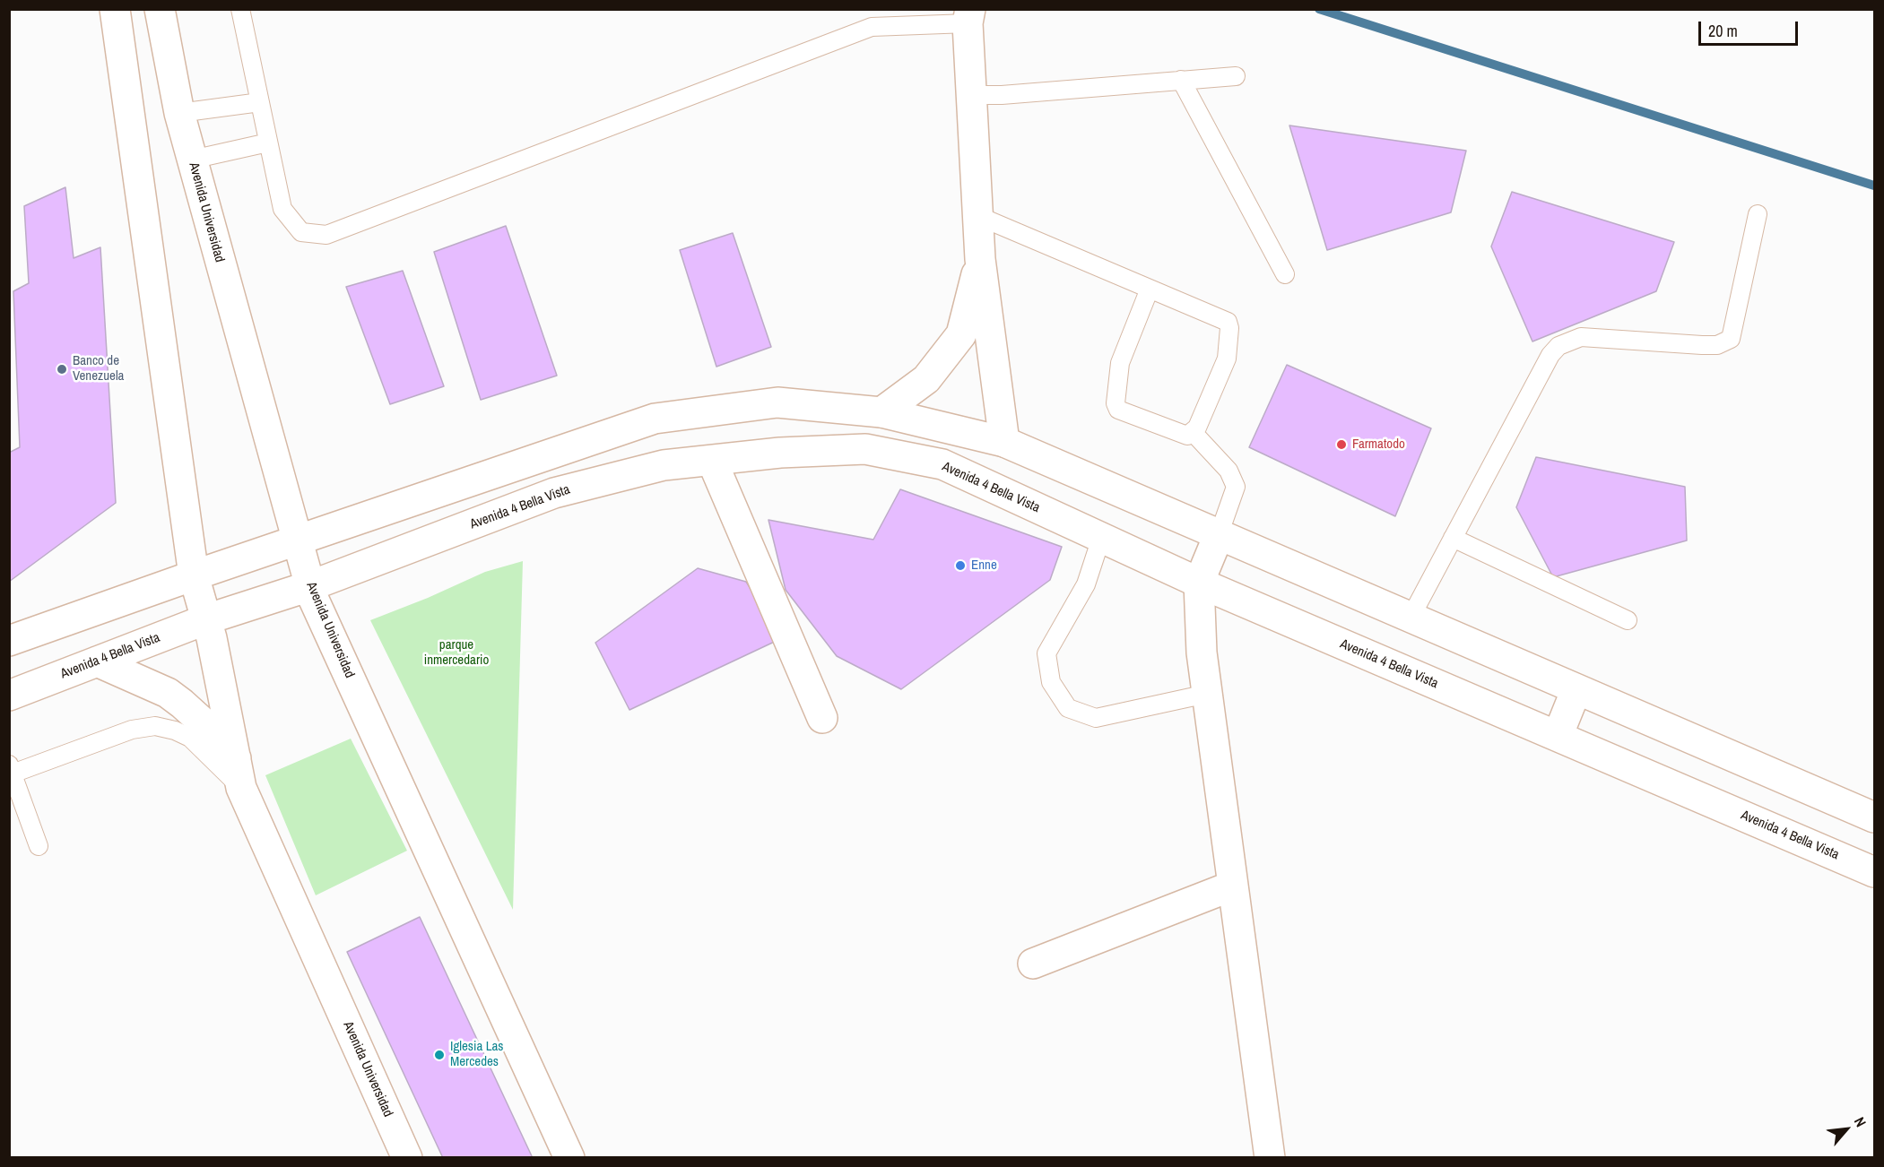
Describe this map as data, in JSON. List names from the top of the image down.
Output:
{
  "streets": {
    "street": ["Avenida Universidad", "Avenida 4 Bella Vista"]
  },
  "crossings": [
    ["Avenida Universidad", "Avenida 4 Bella Vista"]
  ],
  "parks": ["parque inmercedario"],
  "places": [
    "Banco de Venezuela",
    "Farmatodo",
    "Enne",
    "Iglesia Las Mercedes"
  ],
  "scale_bar": "20 m",
  "north": "top right"
}
